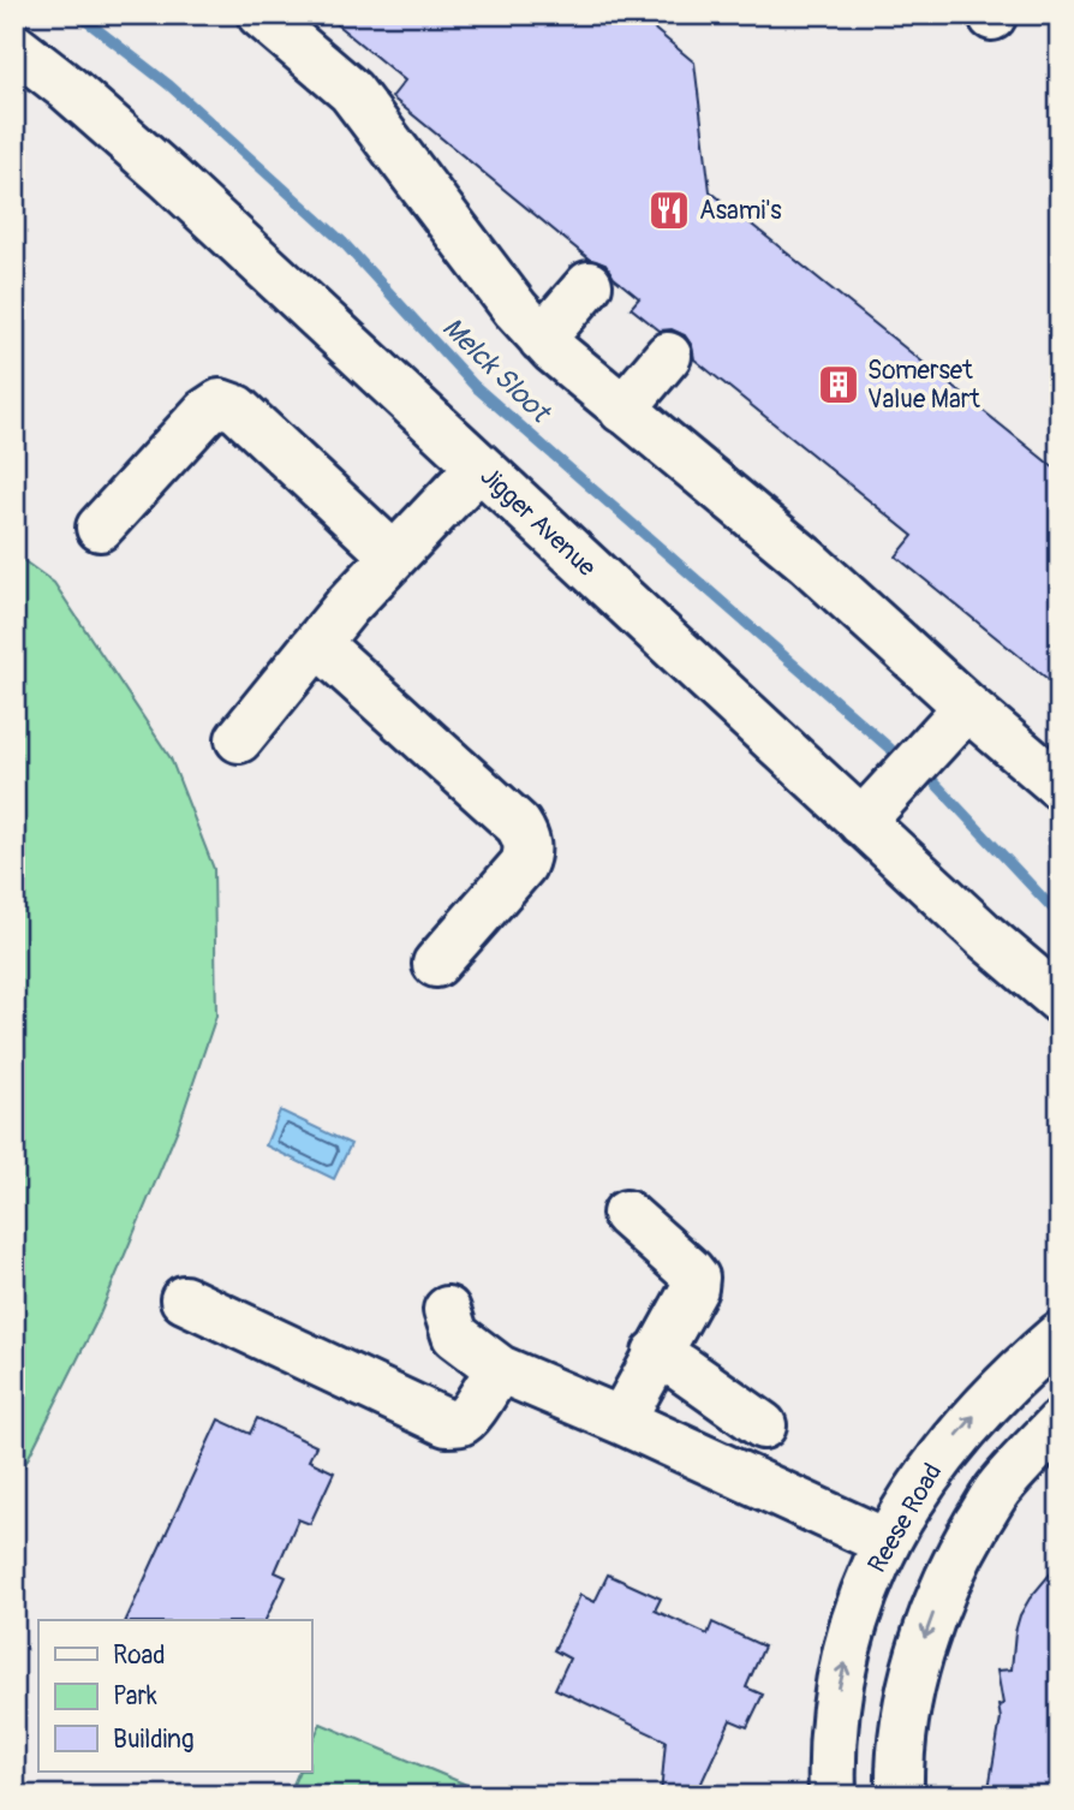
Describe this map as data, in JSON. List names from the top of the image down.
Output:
{
  "streets": {
    "street": ["Jigger Avenue", "Reese Road"]
  },
  "water": ["Melck Sloot"],
  "places": {
    "restaurant": ["Asami's"],
    "building": ["Somerset Value Mart"]
  },
  "legend": ["Road", "Park", "Building"]
}
